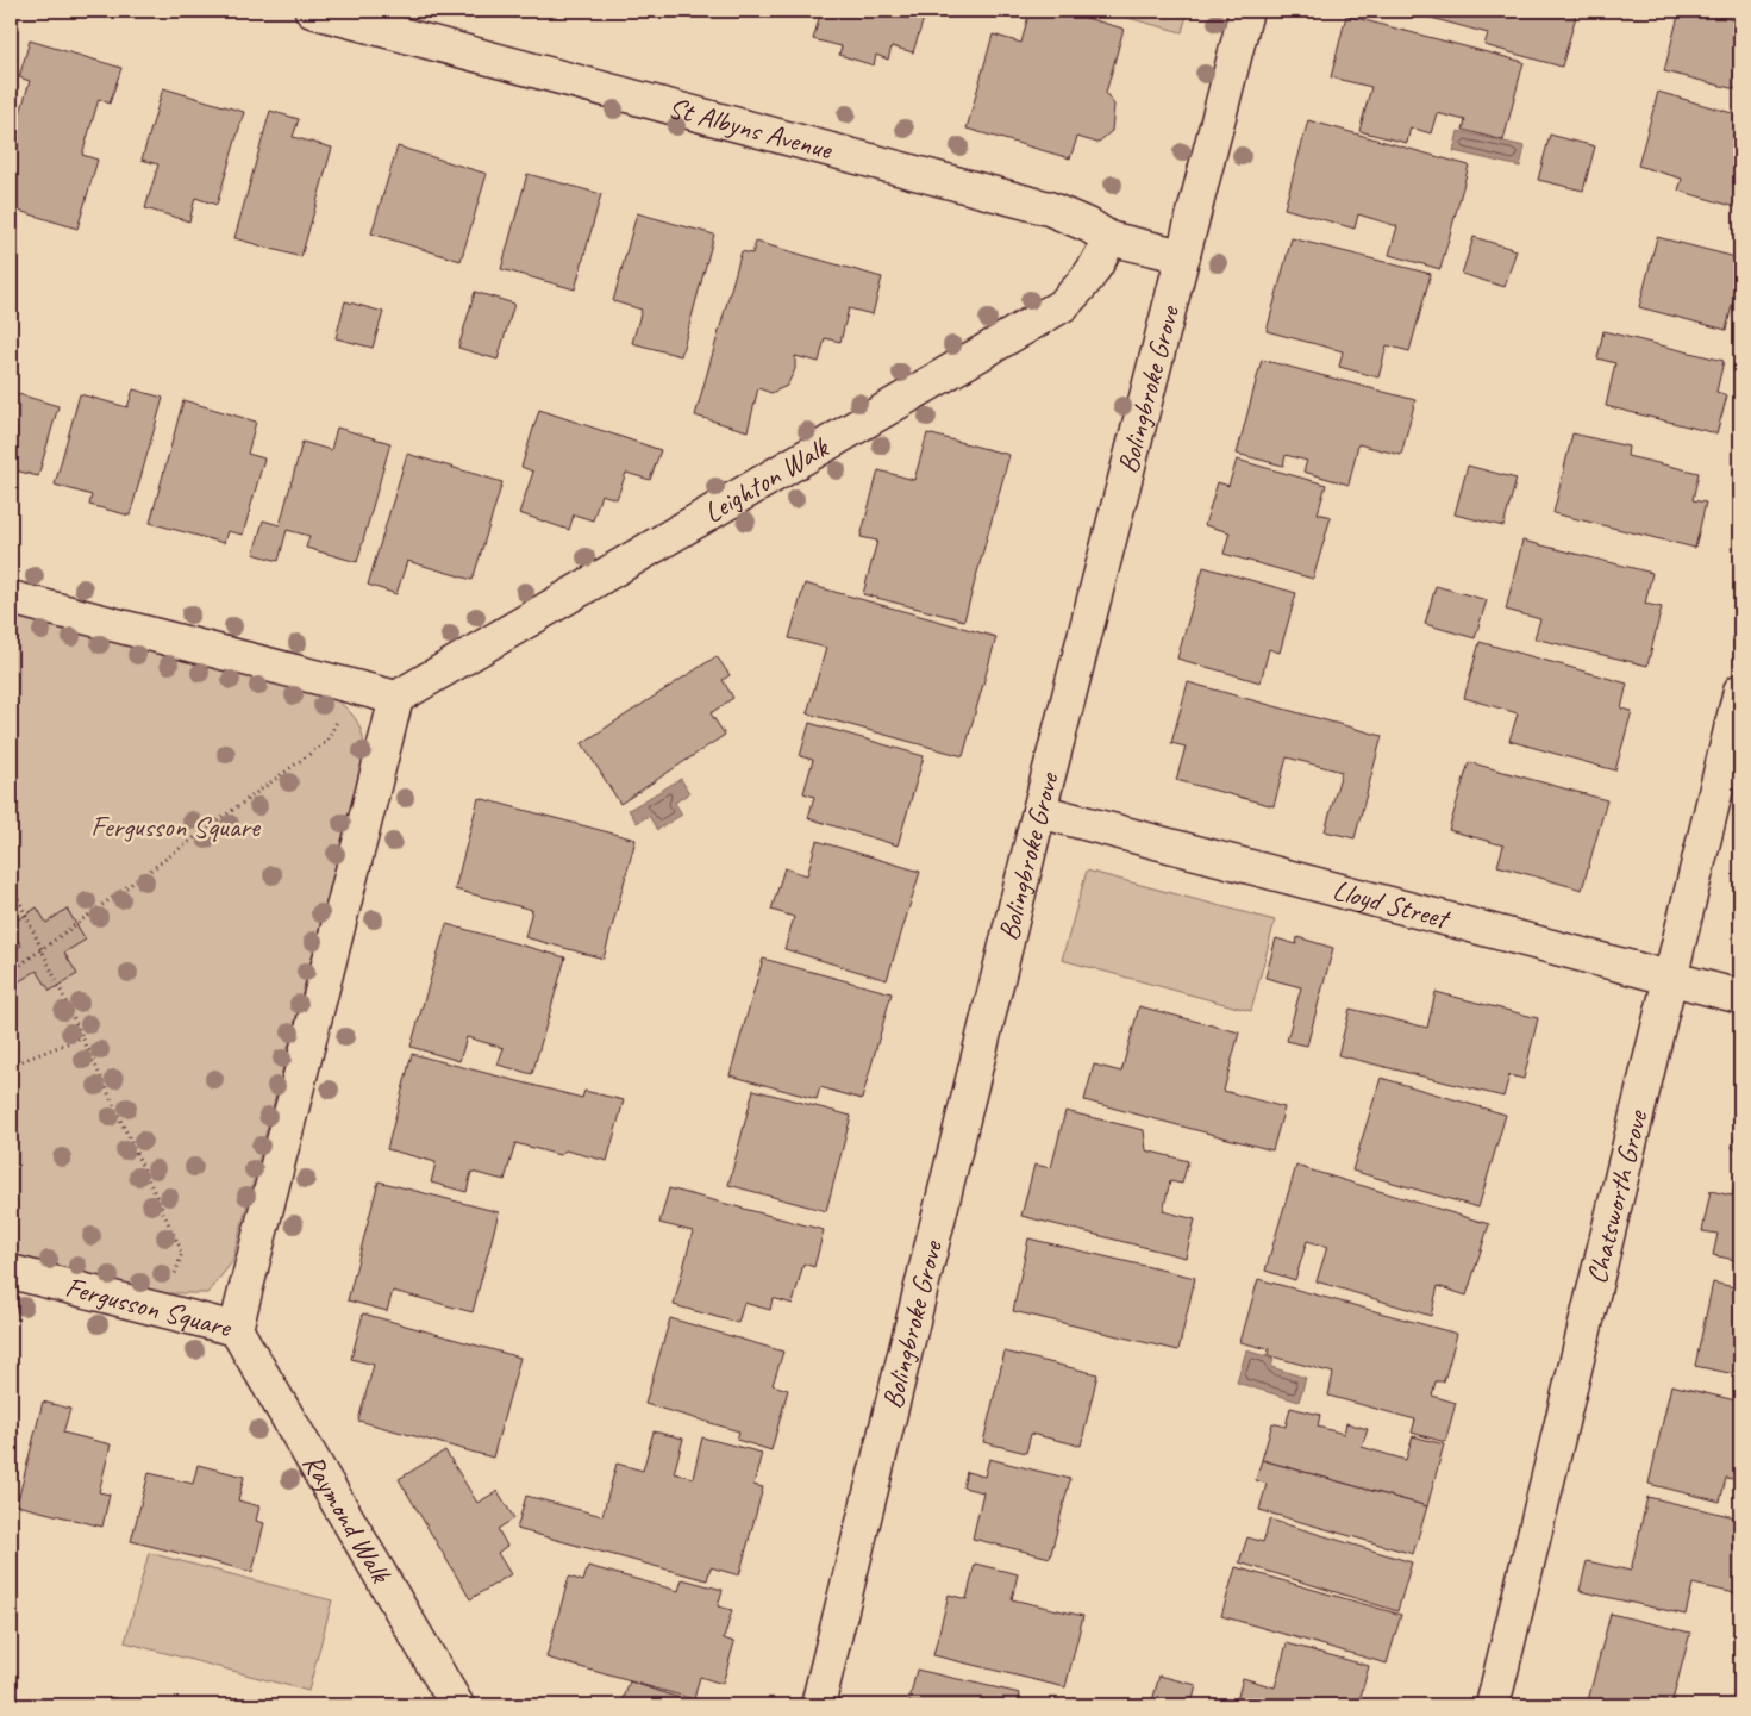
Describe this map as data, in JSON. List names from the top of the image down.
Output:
{
  "streets": {
    "street": [
      "St Albyns Avenue",
      "Bolingbroke Grove",
      "Leighton Walk",
      "Lloyd Street",
      "Chatsworth Grove",
      "Fergusson Square",
      "Raymond Walk"
    ]
  },
  "crossings": [
    ["St Albyns Avenue", "Bolingbroke Grove"],
    ["St Albyns Avenue", "Leighton Walk"],
    ["Bolingbroke Grove", "Lloyd Street"],
    ["Leighton Walk", "Fergusson Square"],
    ["Lloyd Street", "Chatsworth Grove"],
    ["Fergusson Square", "Raymond Walk"]
  ],
  "parks": ["Fergusson Square"]
}
